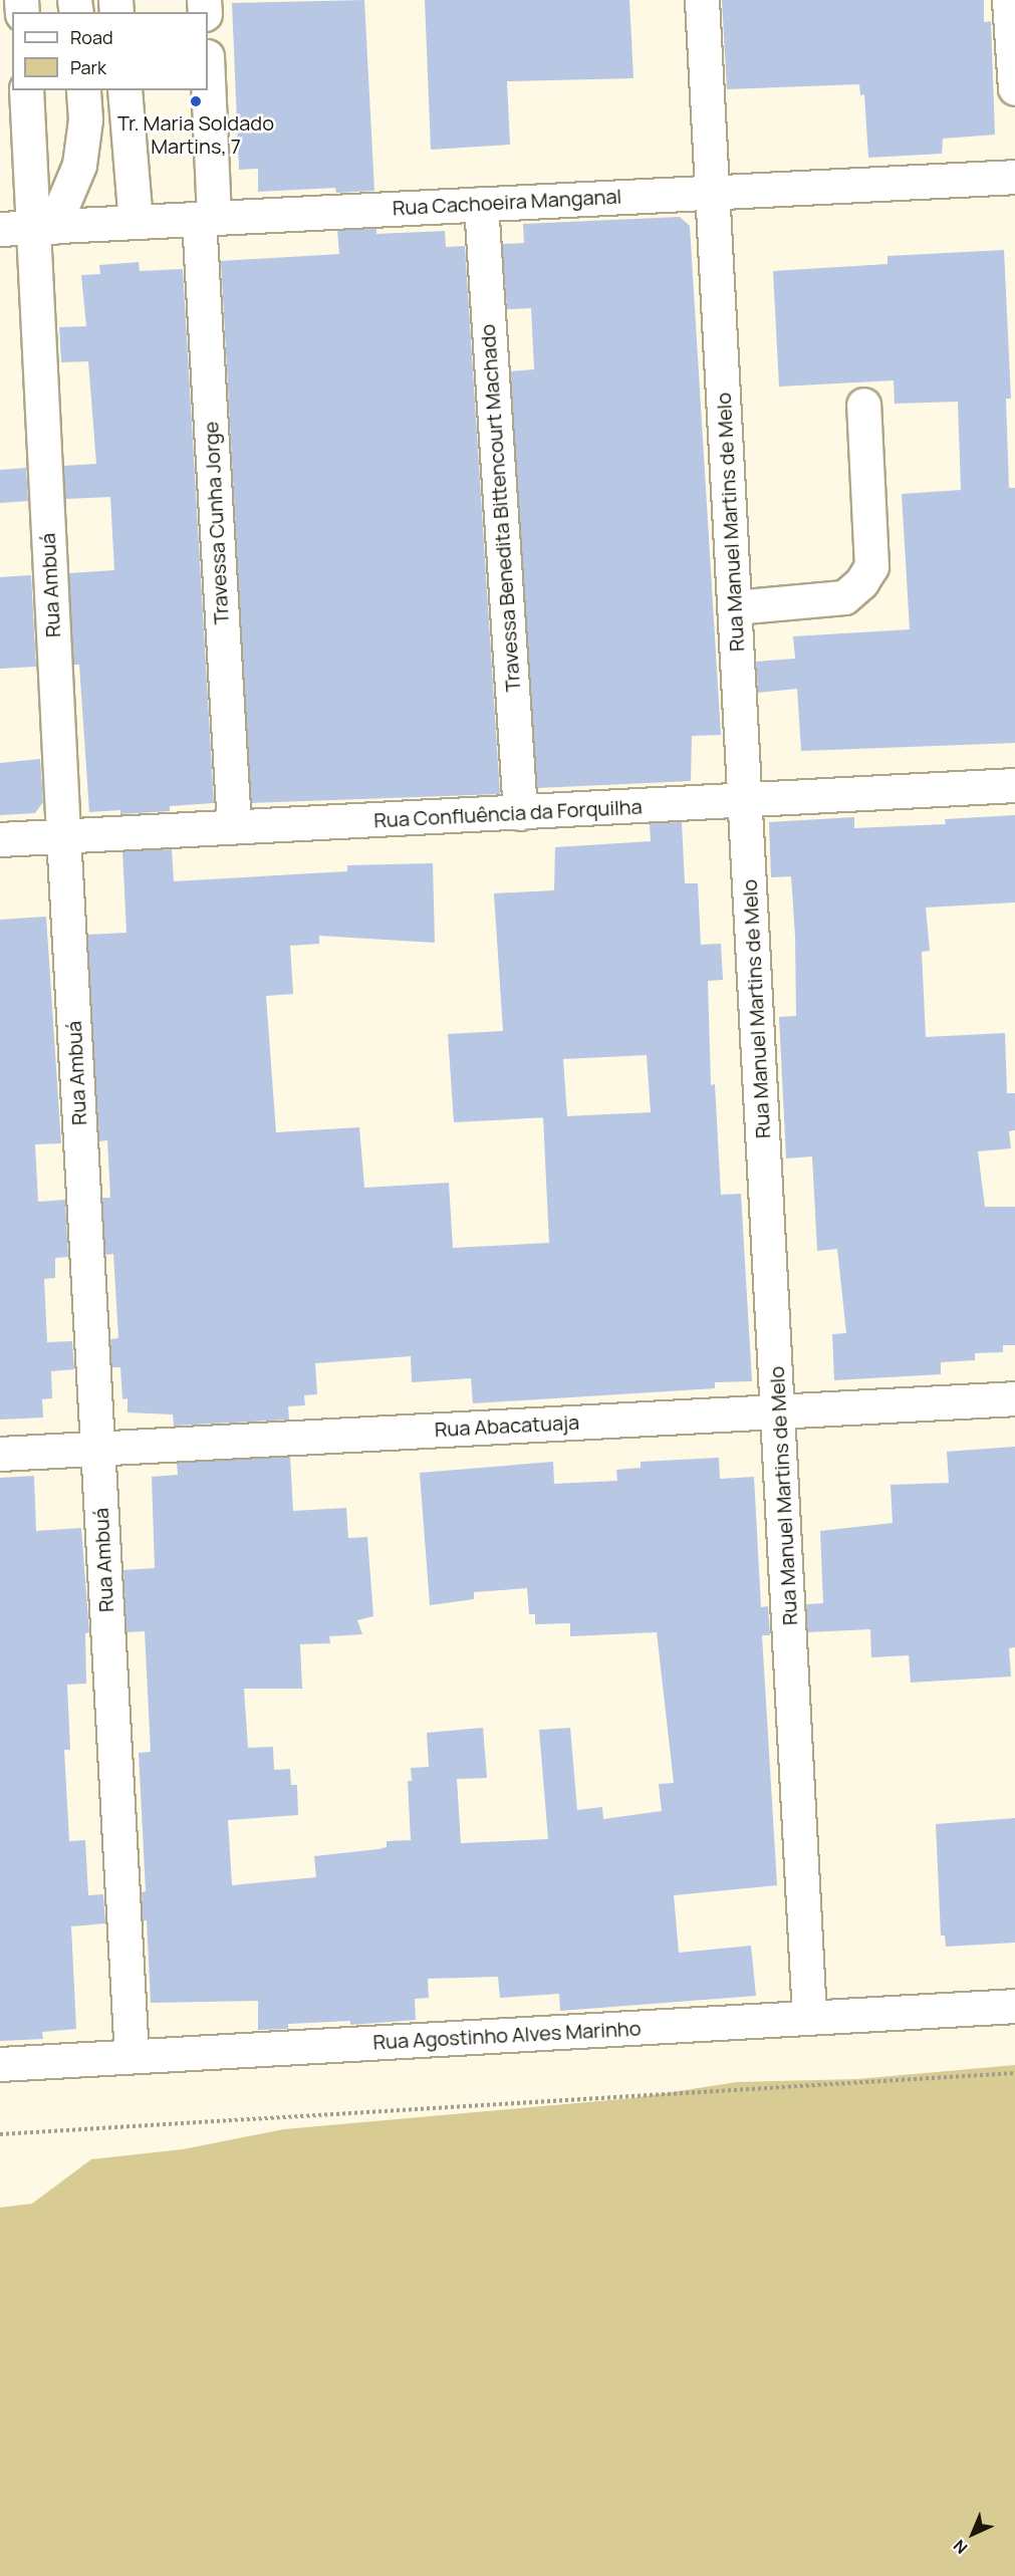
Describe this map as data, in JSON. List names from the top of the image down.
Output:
{
  "streets": {
    "street": [
      "Rua Cachoeira Manganal",
      "Travessa Benedita Bittencourt Machado",
      "Rua Manuel Martins de Melo",
      "Travessa Cunha Jorge",
      "Rua Ambuá",
      "Rua Confluência da Forquilha",
      "Rua Abacatuaja",
      "Rua Agostinho Alves Marinho"
    ]
  },
  "crossings": [
    ["Rua Cachoeira Manganal", "Travessa Benedita Bittencourt Machado"],
    ["Rua Cachoeira Manganal", "Rua Manuel Martins de Melo"],
    ["Rua Cachoeira Manganal", "Travessa Cunha Jorge"],
    ["Rua Cachoeira Manganal", "Rua Ambuá"],
    ["Travessa Benedita Bittencourt Machado", "Rua Confluência da Forquilha"],
    ["Rua Manuel Martins de Melo", "Rua Confluência da Forquilha"],
    ["Rua Manuel Martins de Melo", "Rua Abacatuaja"],
    ["Rua Manuel Martins de Melo", "Rua Agostinho Alves Marinho"],
    ["Travessa Cunha Jorge", "Rua Confluência da Forquilha"],
    ["Rua Ambuá", "Rua Confluência da Forquilha"],
    ["Rua Ambuá", "Rua Abacatuaja"],
    ["Rua Ambuá", "Rua Agostinho Alves Marinho"]
  ],
  "places": ["Tr. Maria Soldado Martins, 7"],
  "legend": ["Road", "Park"],
  "north": "bottom left"
}
